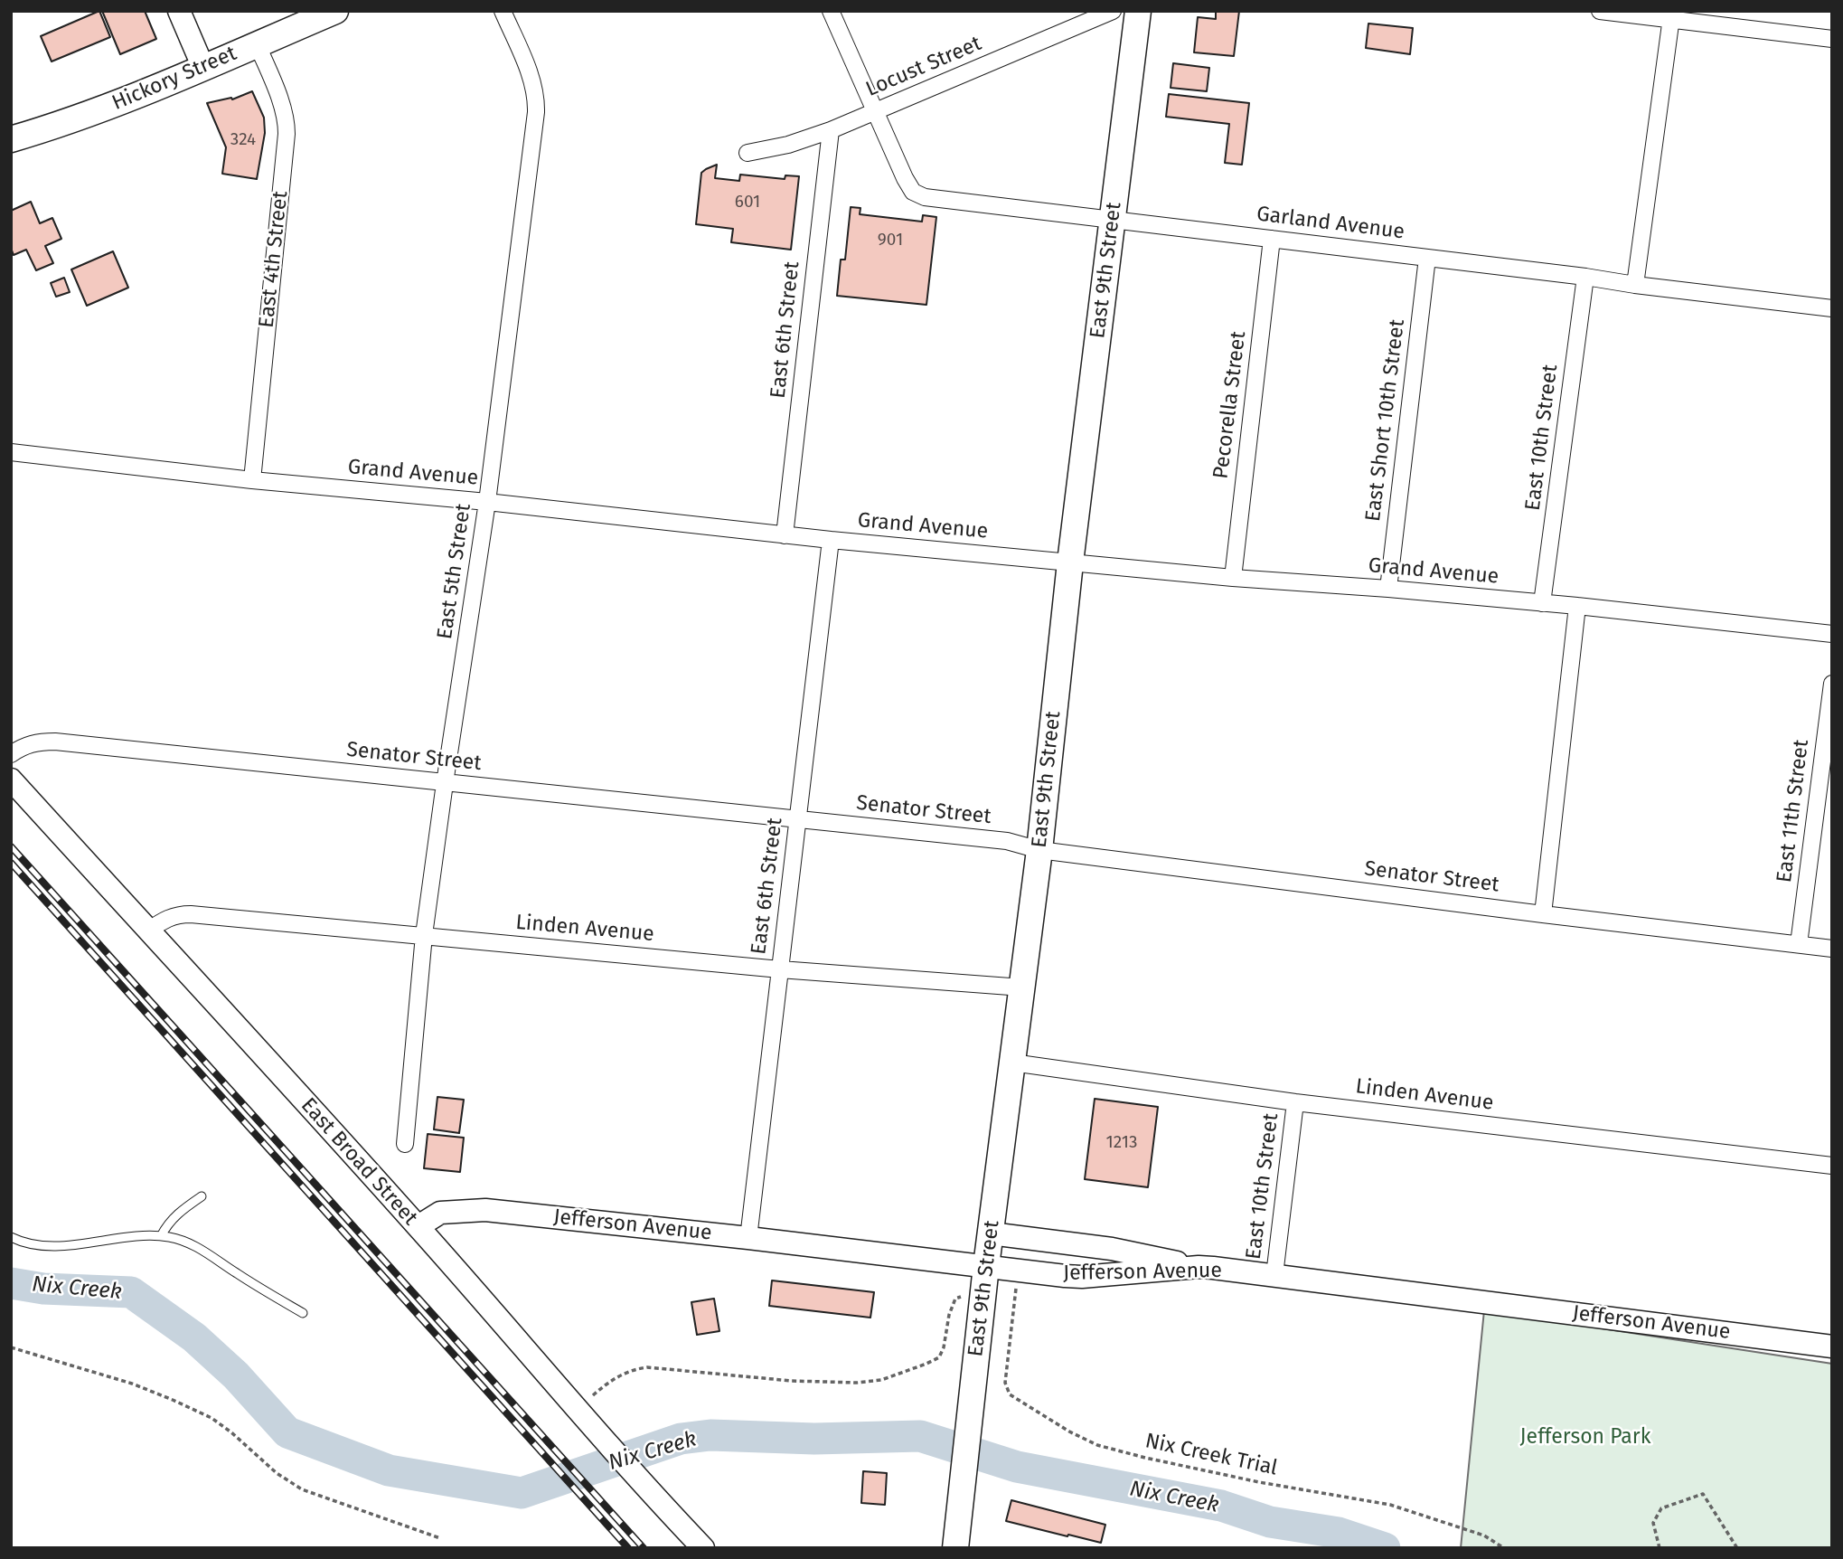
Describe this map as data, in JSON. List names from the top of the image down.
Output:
{
  "streets": {
    "main road": ["Hickory Street", "East 9th Street"],
    "street": [
      "Locust Street",
      "Garland Avenue",
      "East 4th Street",
      "East 6th Street",
      "Pecorella Street",
      "East Short 10th Street",
      "East 10th Street",
      "Grand Avenue",
      "East 5th Street",
      "Senator Street",
      "East 11th Street",
      "Linden Avenue",
      "East Broad Street",
      "Jefferson Avenue"
    ],
    "path": ["Nix Creek Trial"]
  },
  "crossings": [
    ["Locust Street", "Garland Avenue"],
    ["Locust Street", "East 6th Street"],
    ["Hickory Street", "East 4th Street"],
    ["Garland Avenue", "East 9th Street"],
    ["Garland Avenue", "Pecorella Street"],
    ["Garland Avenue", "East Short 10th Street"],
    ["Garland Avenue", "East 10th Street"],
    ["East 4th Street", "Grand Avenue"],
    ["East 9th Street", "Grand Avenue"],
    ["East 9th Street", "Senator Street"],
    ["East 9th Street", "Linden Avenue"],
    ["East 9th Street", "Jefferson Avenue"],
    ["East 6th Street", "Grand Avenue"],
    ["East 6th Street", "Senator Street"],
    ["East 6th Street", "Linden Avenue"],
    ["East 6th Street", "Jefferson Avenue"],
    ["Pecorella Street", "Grand Avenue"],
    ["East Short 10th Street", "Grand Avenue"],
    ["East 10th Street", "Grand Avenue"],
    ["East 10th Street", "Linden Avenue"],
    ["East 10th Street", "Jefferson Avenue"],
    ["Grand Avenue", "East 5th Street"],
    ["East 5th Street", "Senator Street"],
    ["East 5th Street", "Linden Avenue"],
    ["Senator Street", "East 11th Street"],
    ["Linden Avenue", "East Broad Street"],
    ["East Broad Street", "Jefferson Avenue"]
  ],
  "water": ["Nix Creek"],
  "parks": ["Jefferson Park"],
  "house_numbers": [
    "324",
    "601",
    "901",
    "1213"
  ]
}
